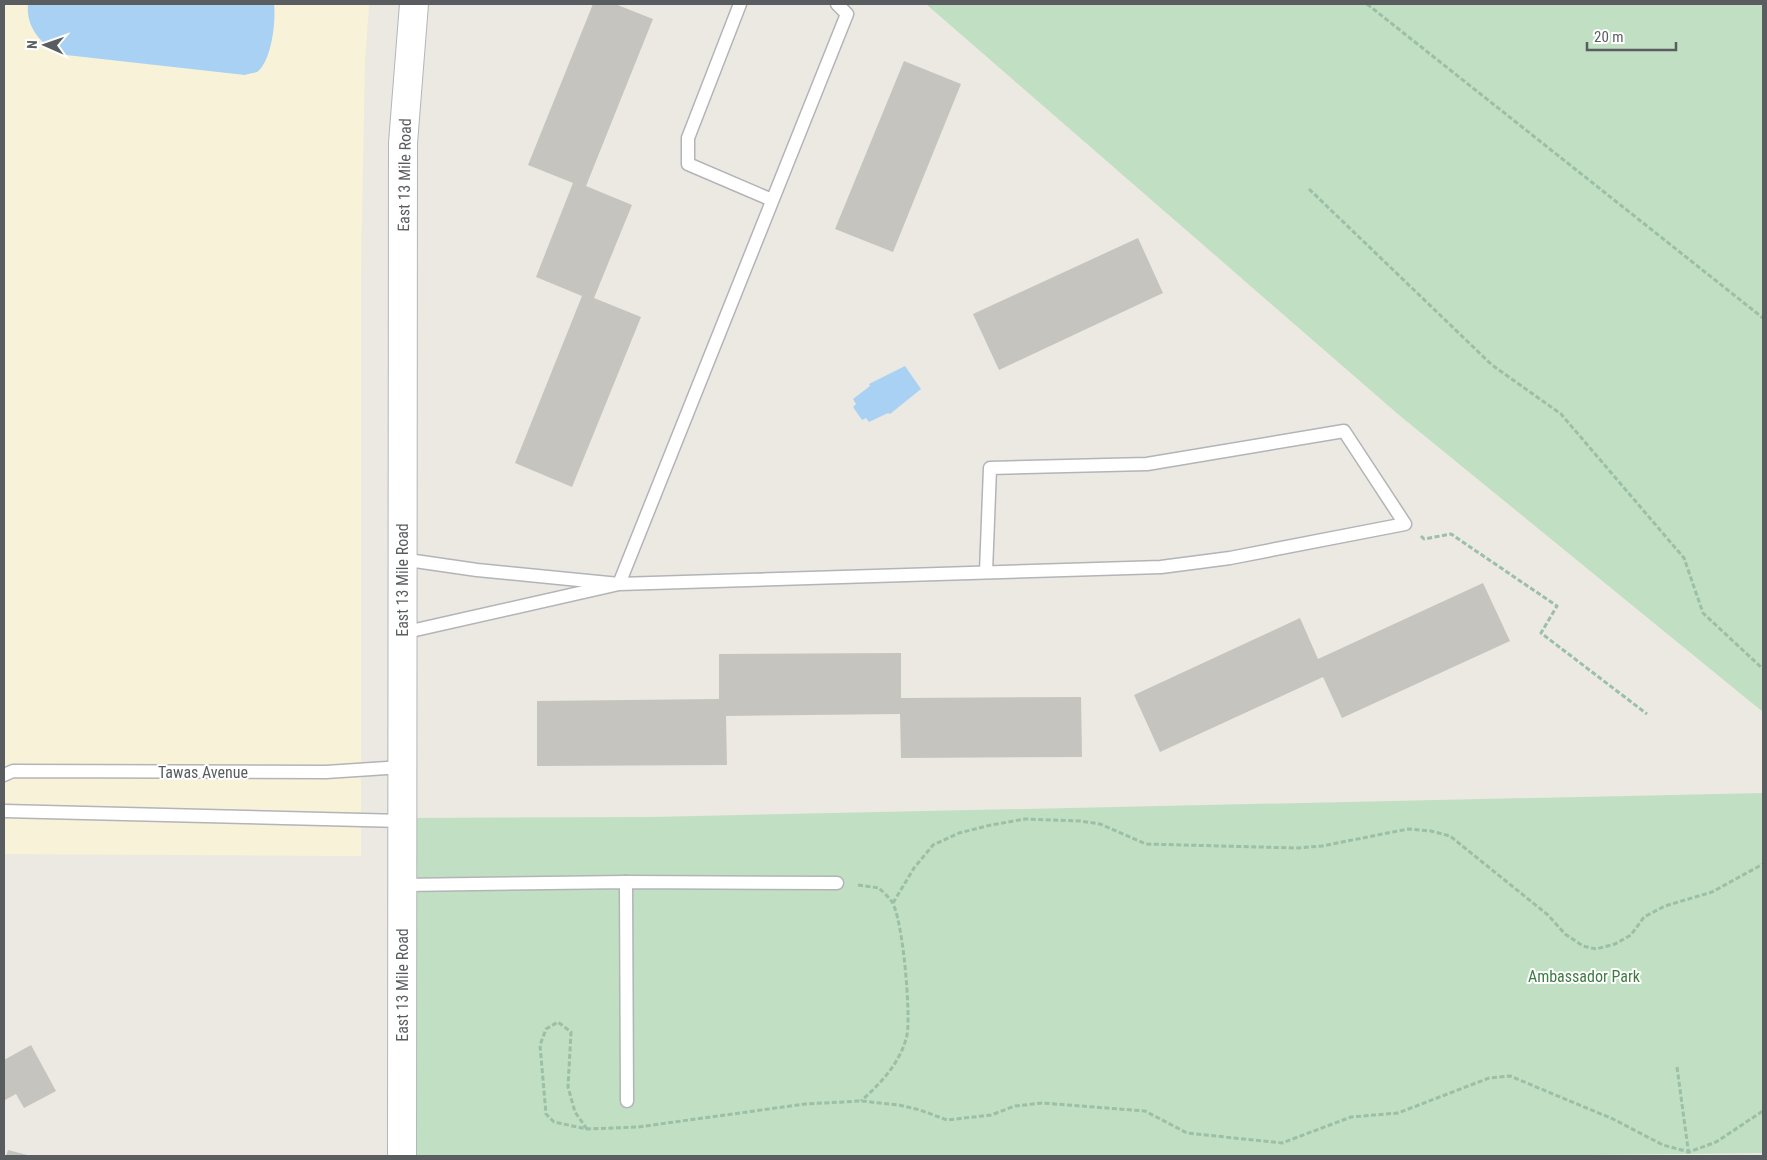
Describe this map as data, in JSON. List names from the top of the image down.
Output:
{
  "streets": {
    "main road": ["East 13 Mile Road"],
    "lane": ["Tawas Avenue"]
  },
  "crossings": [
    ["East 13 Mile Road", "Tawas Avenue"]
  ],
  "parks": ["Ambassador Park"],
  "scale_bar": "20 m",
  "north": "left"
}
